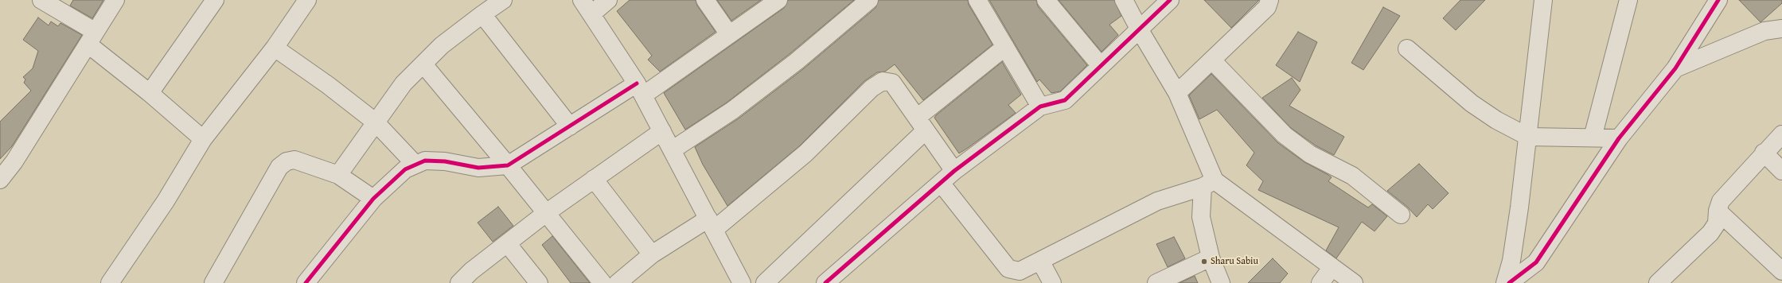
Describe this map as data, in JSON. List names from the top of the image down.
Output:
{
  "places": ["Sharu Sabiu"]
}
